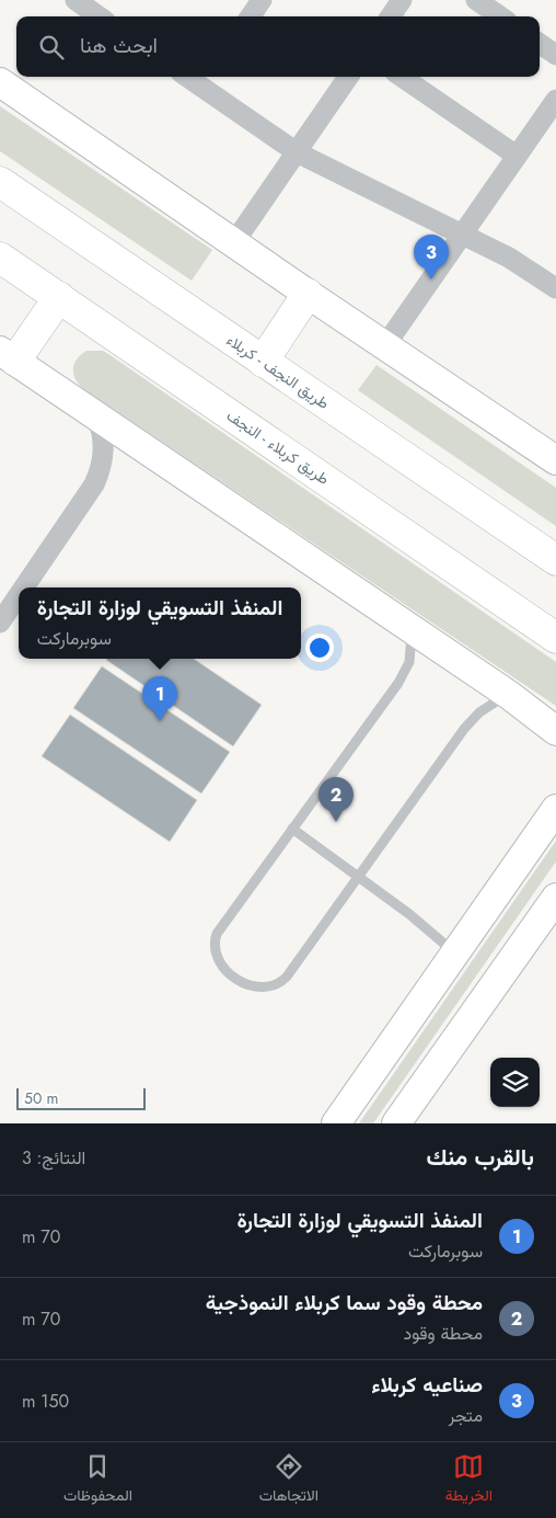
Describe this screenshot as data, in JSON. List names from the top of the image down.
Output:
{
  "streets": {
    "highway": ["طريق النجف - كربلاء", "طريق كربلاء - النجف"]
  },
  "scale_bar": "50 m",
  "page": {
    "search": "ابحث هنا",
    "pins": ["3", "1", "2"],
    "popup": ["المنفذ التسويقي لوزارة التجارة", "سوبرماركت"],
    "scale": "50 m",
    "heading": ["بالقرب منك", "النتائج: 3"],
    "list": [
      {
        "mark": "1",
        "name": "المنفذ التسويقي لوزارة التجارة",
        "note": "سوبرماركت",
        "value": "70 m"
      },
      {
        "mark": "2",
        "name": "محطة وقود سما كربلاء النموذجية",
        "note": "محطة وقود",
        "value": "70 m"
      },
      {
        "mark": "3",
        "name": "صناعيه كربلاء",
        "note": "متجر",
        "value": "150 m"
      }
    ],
    "nav": ["الخريطة", "الاتجاهات", "المحفوظات"]
  }
}
